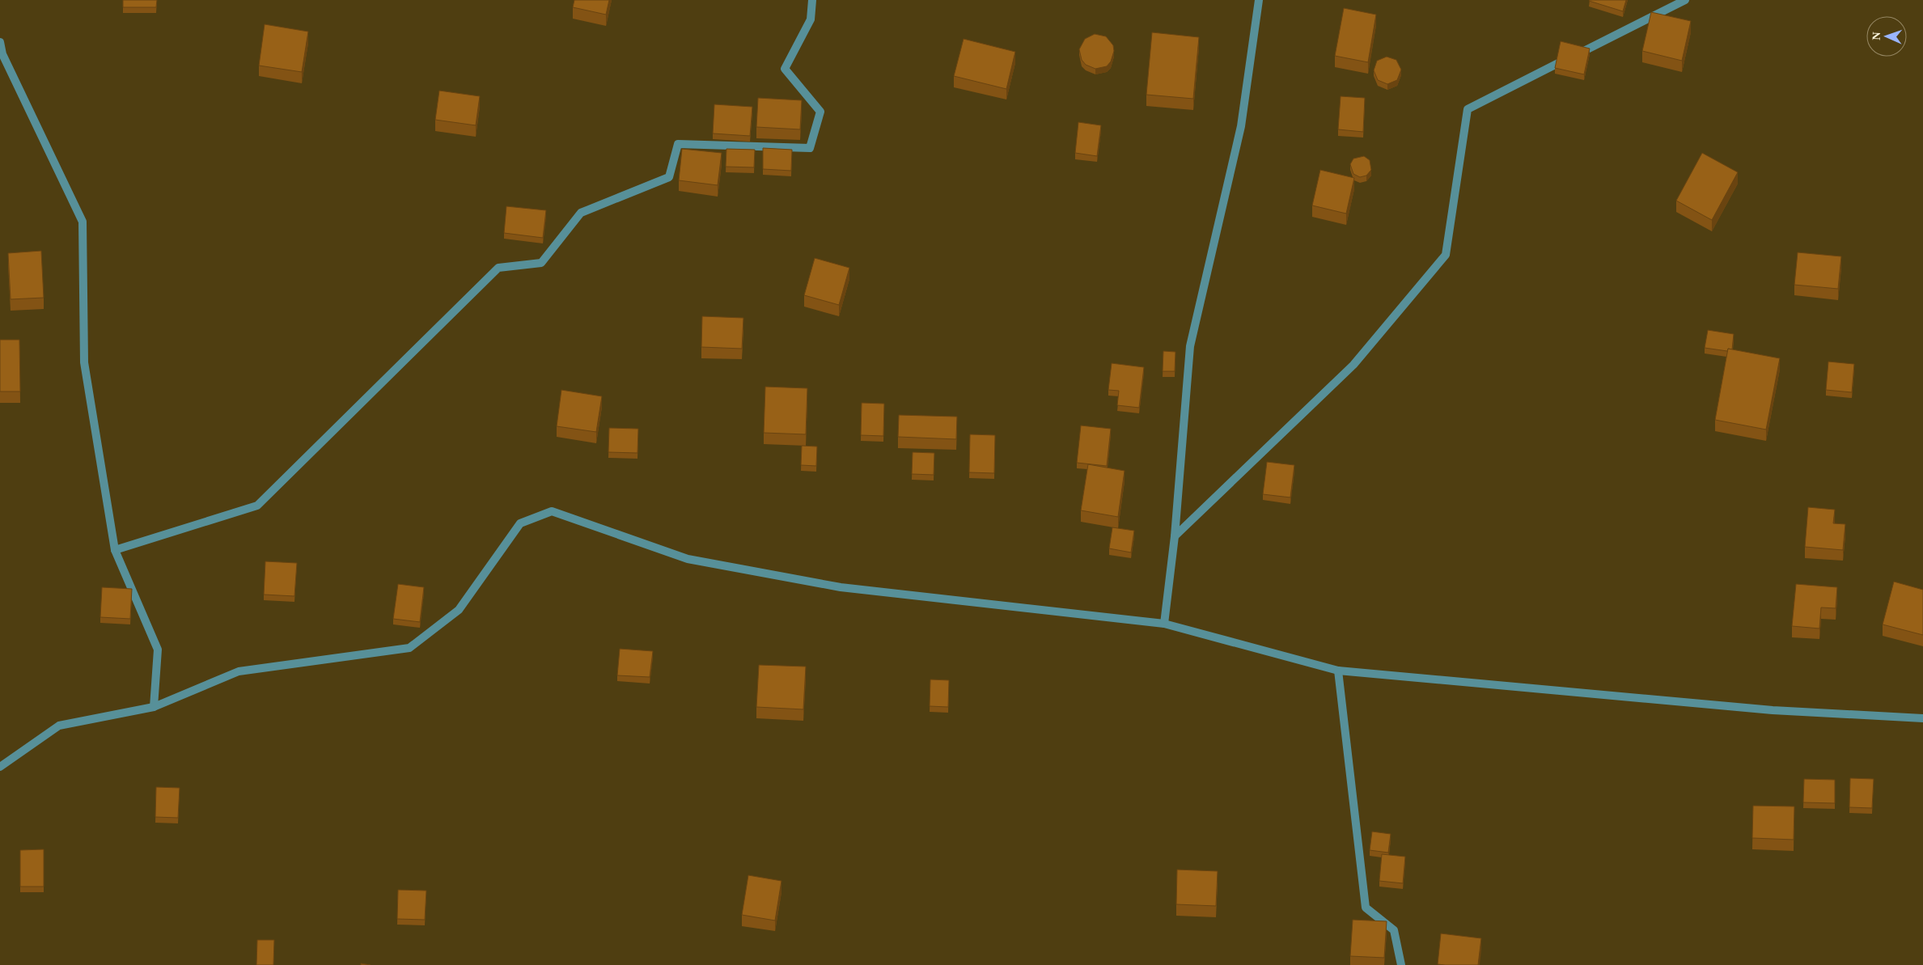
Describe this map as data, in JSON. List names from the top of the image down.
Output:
{
  "north": "left"
}
